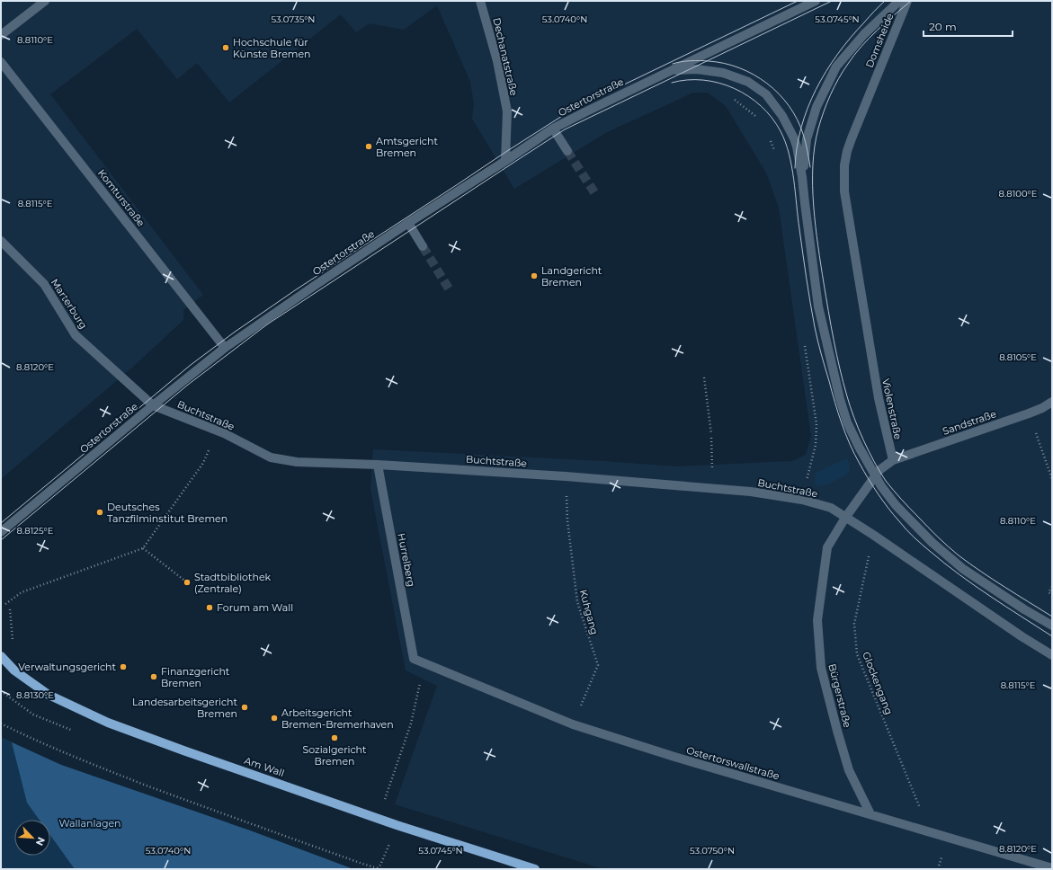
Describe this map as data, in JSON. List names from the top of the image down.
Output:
{
  "streets": {
    "main road": ["Am Wall"],
    "street": [
      "Domsheide",
      "Dechanatstraße",
      "Ostertorstraße",
      "Komturstraße",
      "Marterburg",
      "Violenstraße",
      "Buchtstraße",
      "Sandstraße",
      "Hurrelberg",
      "Bürgerstraße",
      "Ostertorswallstraße"
    ],
    "path": ["Kuhgang", "Glockengang"]
  },
  "crossings": [
    ["Domsheide", "Violenstraße"],
    ["Dechanatstraße", "Ostertorstraße"],
    ["Ostertorstraße", "Komturstraße"],
    ["Ostertorstraße", "Marterburg"],
    ["Ostertorstraße", "Buchtstraße"],
    ["Marterburg", "Buchtstraße"],
    ["Violenstraße", "Sandstraße"],
    ["Buchtstraße", "Hurrelberg"],
    ["Buchtstraße", "Kuhgang"],
    ["Buchtstraße", "Bürgerstraße"],
    ["Hurrelberg", "Ostertorswallstraße"],
    ["Kuhgang", "Ostertorswallstraße"],
    ["Glockengang", "Ostertorswallstraße"],
    ["Bürgerstraße", "Ostertorswallstraße"]
  ],
  "parks": ["Wallanlagen"],
  "places": [
    "Hochschule für Künste Bremen",
    "Amtsgericht Bremen",
    "Landgericht Bremen",
    "Deutsches Tanzfilminstitut Bremen",
    "Stadtbibliothek (Zentrale)",
    "Forum am Wall",
    "Verwaltungsgericht",
    "Finanzgericht Bremen",
    "Landesarbeitsgericht Bremen",
    "Arbeitsgericht Bremen-Bremerhaven",
    "Sozialgericht Bremen"
  ],
  "scale_bar": "20 m",
  "north": "bottom right",
  "coordinates": [
    "53.0735°N",
    "53.0740°N",
    "53.0745°N",
    "8.8110°E",
    "8.8100°E",
    "8.8115°E",
    "8.8105°E",
    "8.8120°E",
    "8.8125°E",
    "8.8130°E",
    "53.0750°N"
  ]
}
